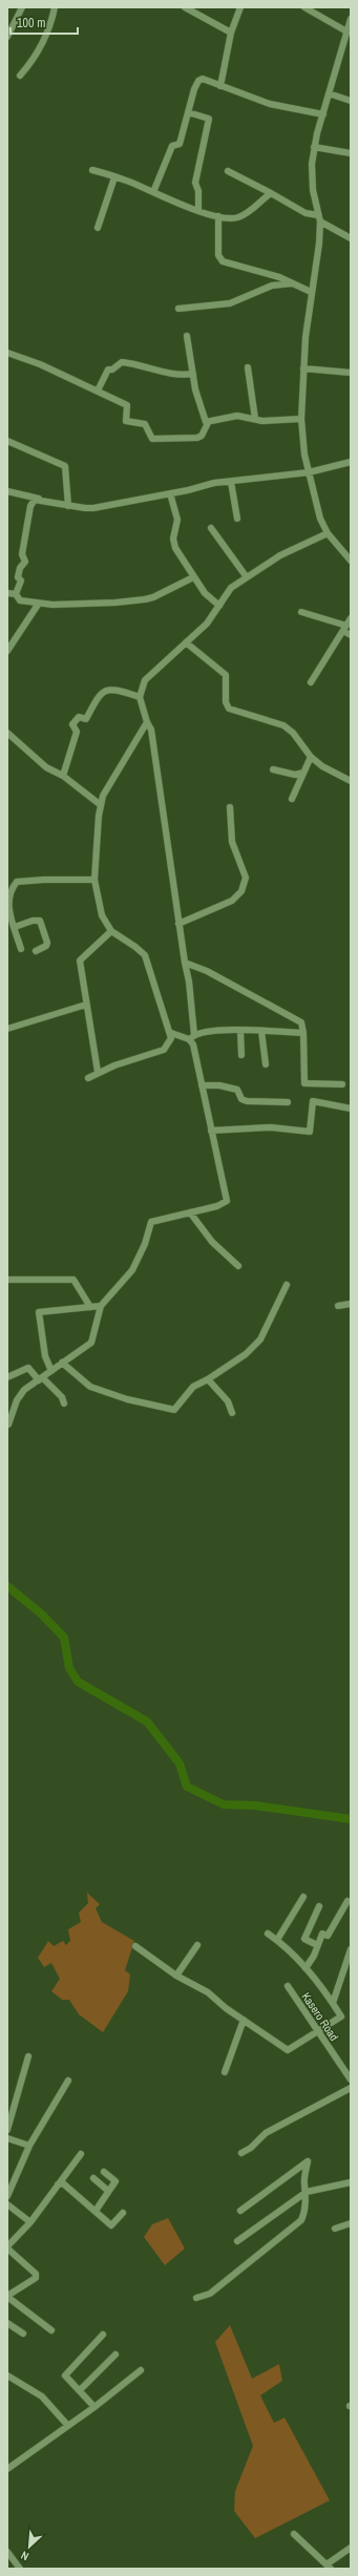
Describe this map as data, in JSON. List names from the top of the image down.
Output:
{
  "streets": {
    "street": ["Kasero Road"]
  },
  "scale_bar": "100 m",
  "north": "bottom left"
}
